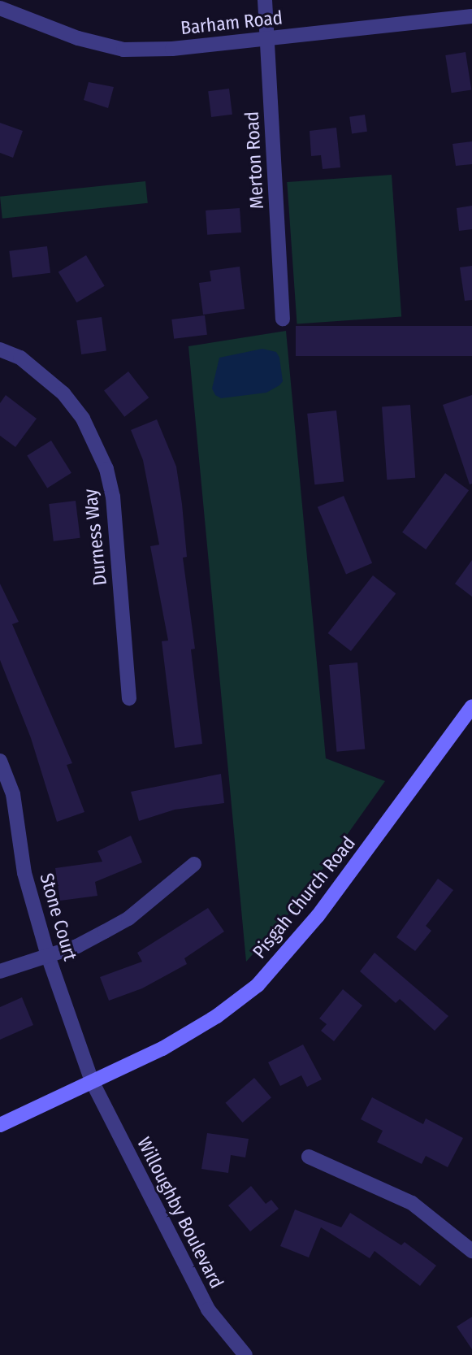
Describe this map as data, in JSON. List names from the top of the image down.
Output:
{
  "streets": {
    "main road": ["Pisgah Church Road"],
    "street": [
      "Barham Road",
      "Merton Road",
      "Durness Way",
      "Stone Court",
      "Willoughby Boulevard"
    ]
  },
  "crossings": [
    ["Barham Road", "Merton Road"],
    ["Pisgah Church Road", "Stone Court"],
    ["Pisgah Church Road", "Willoughby Boulevard"],
    ["Stone Court", "Willoughby Boulevard"]
  ]
}
